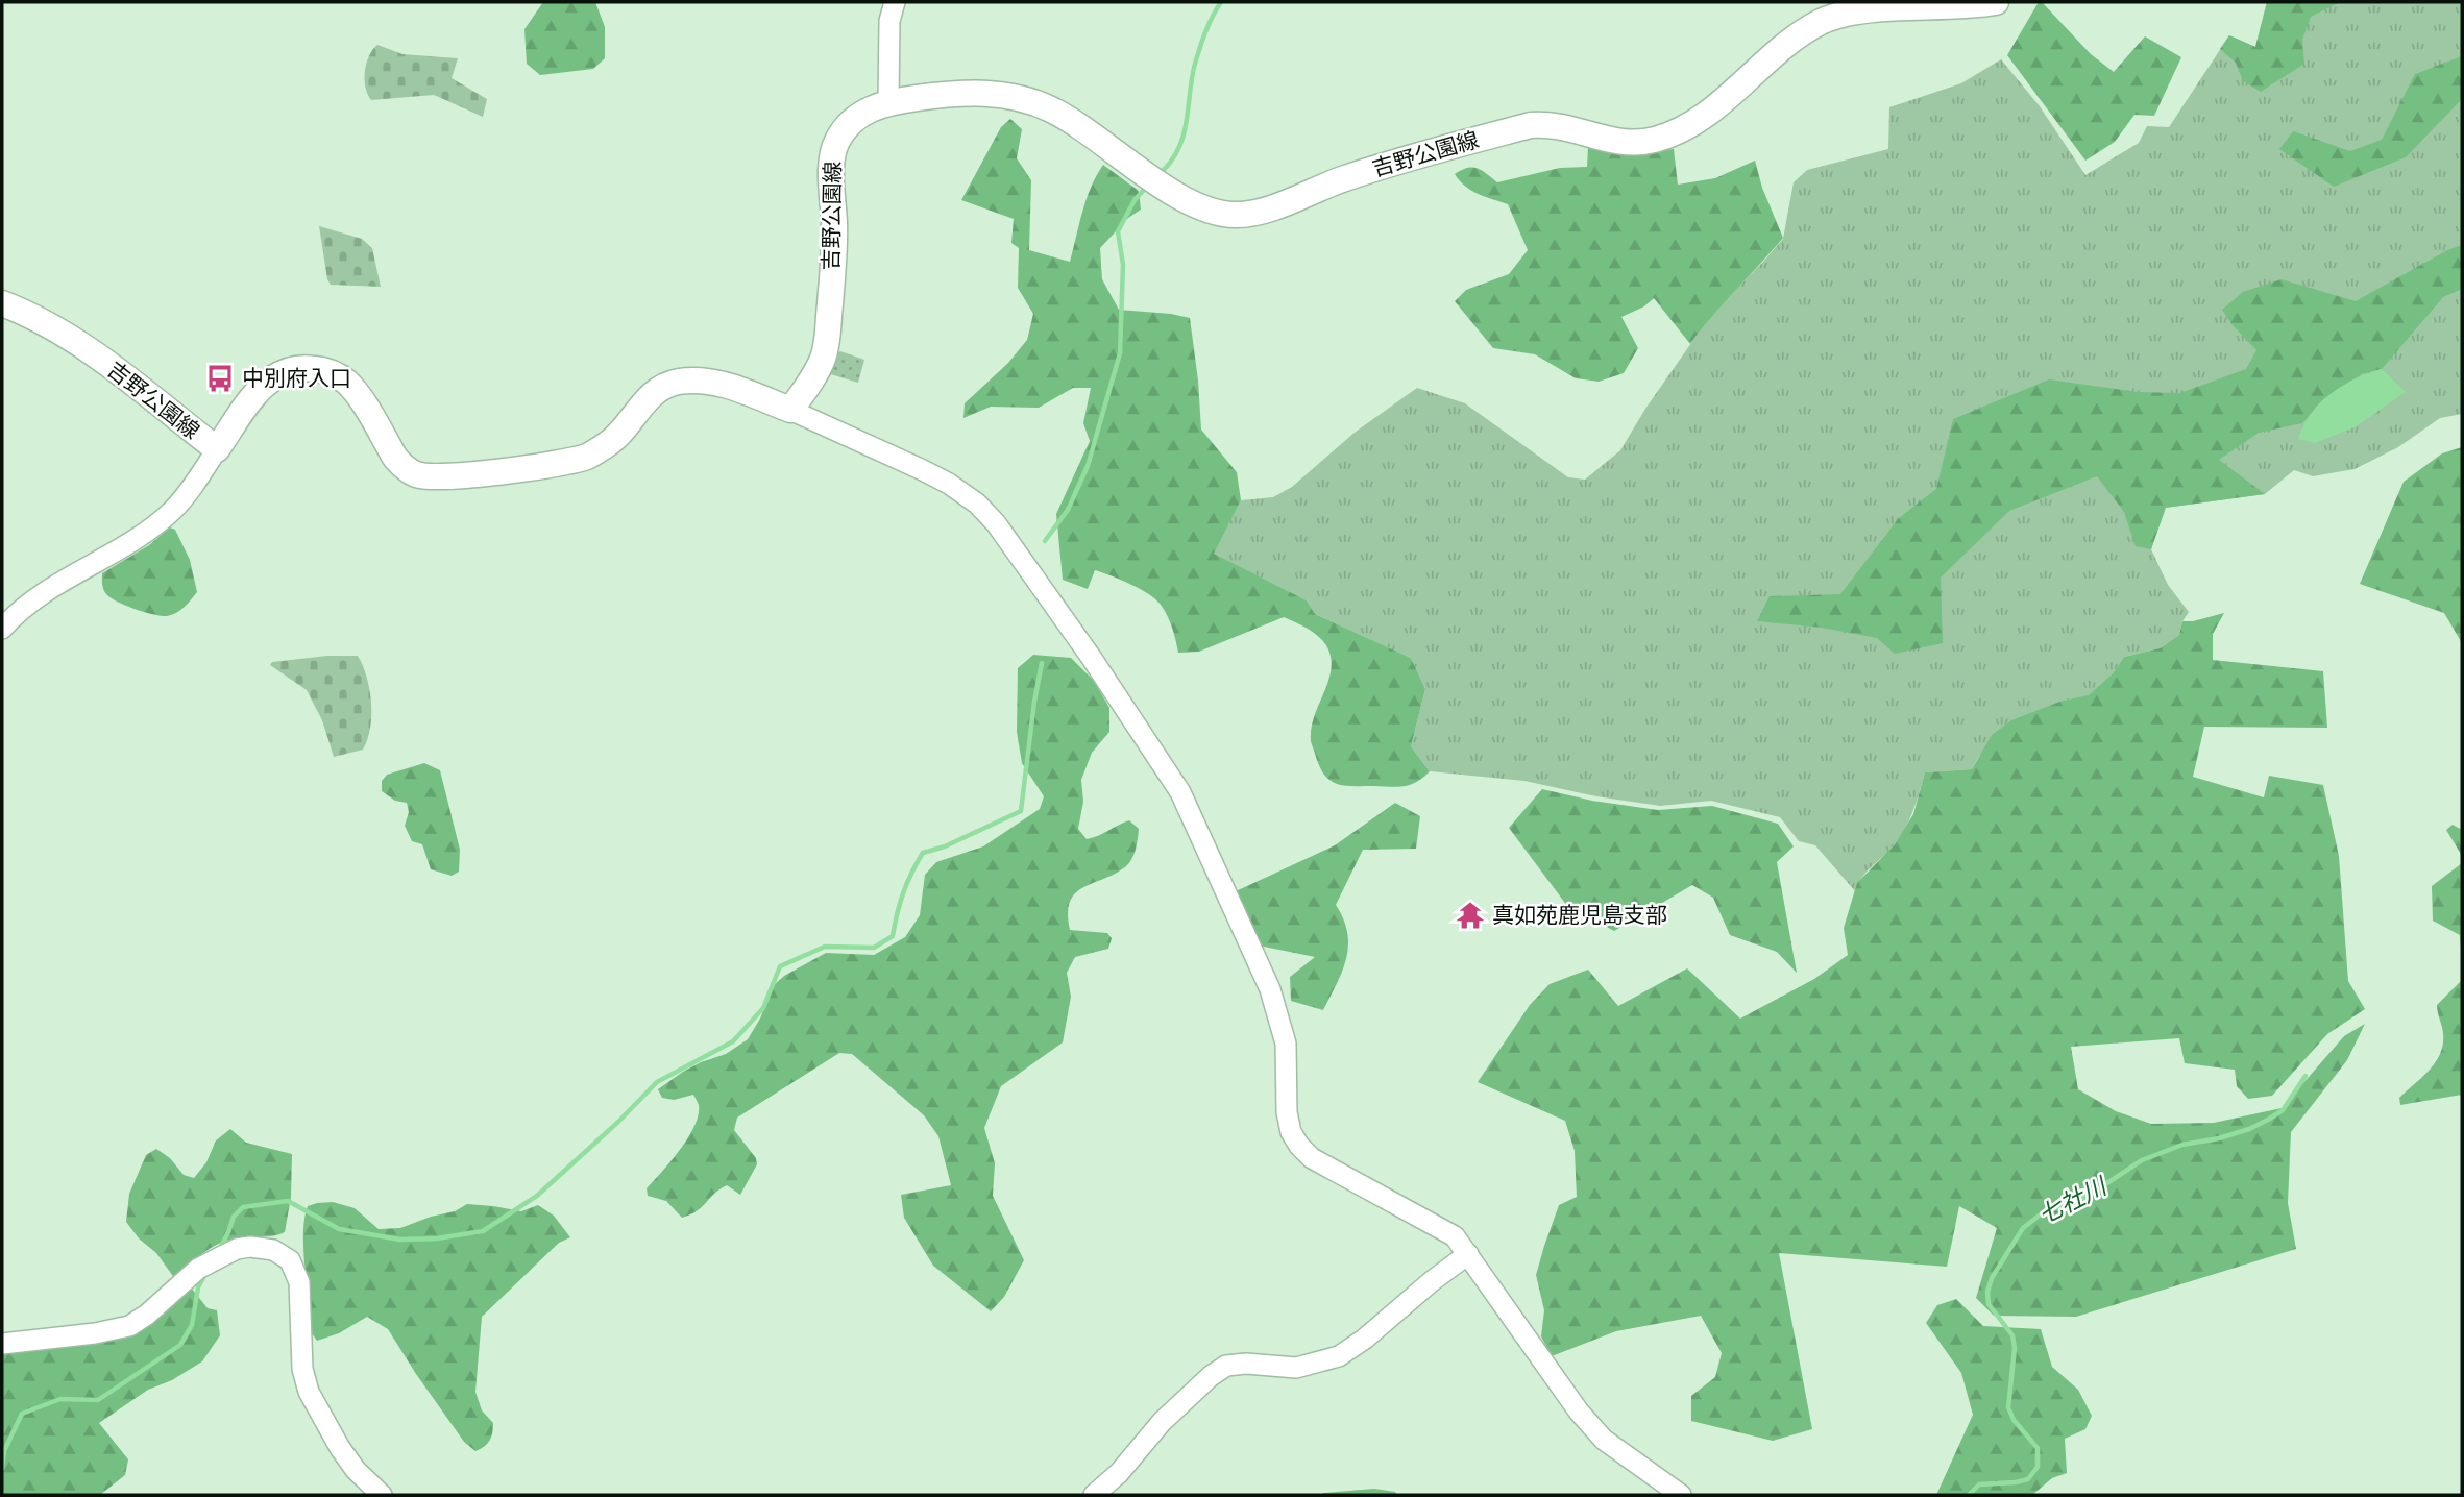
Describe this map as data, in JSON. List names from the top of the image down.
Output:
{
  "streets": {
    "main road": ["吉野公園線"]
  },
  "water": ["七社川"],
  "places": {
    "bus stop": ["中別府入口"],
    "temple": ["真如苑鹿児島支部"]
  }
}
